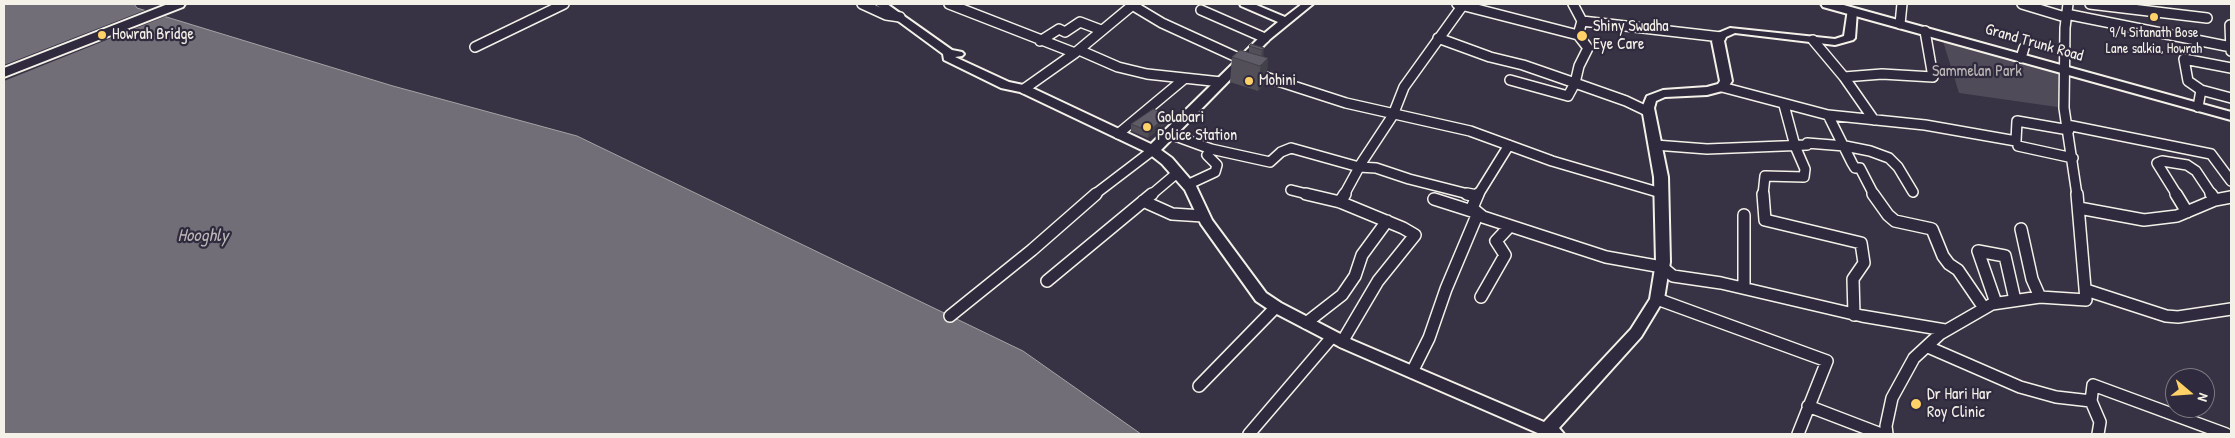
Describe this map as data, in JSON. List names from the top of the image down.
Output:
{
  "streets": {
    "main road": ["Grand Trunk Road"]
  },
  "water": ["Hooghly"],
  "parks": ["Sammelan Park"],
  "places": [
    "9/4 Sitanath Bose Lane salkia, Howrah",
    "Howrah Bridge",
    "Shiny Swadha Eye Care",
    "Mohini",
    "Golabari Police Station",
    "Dr Hari Har Roy Clinic"
  ],
  "north": "right"
}
